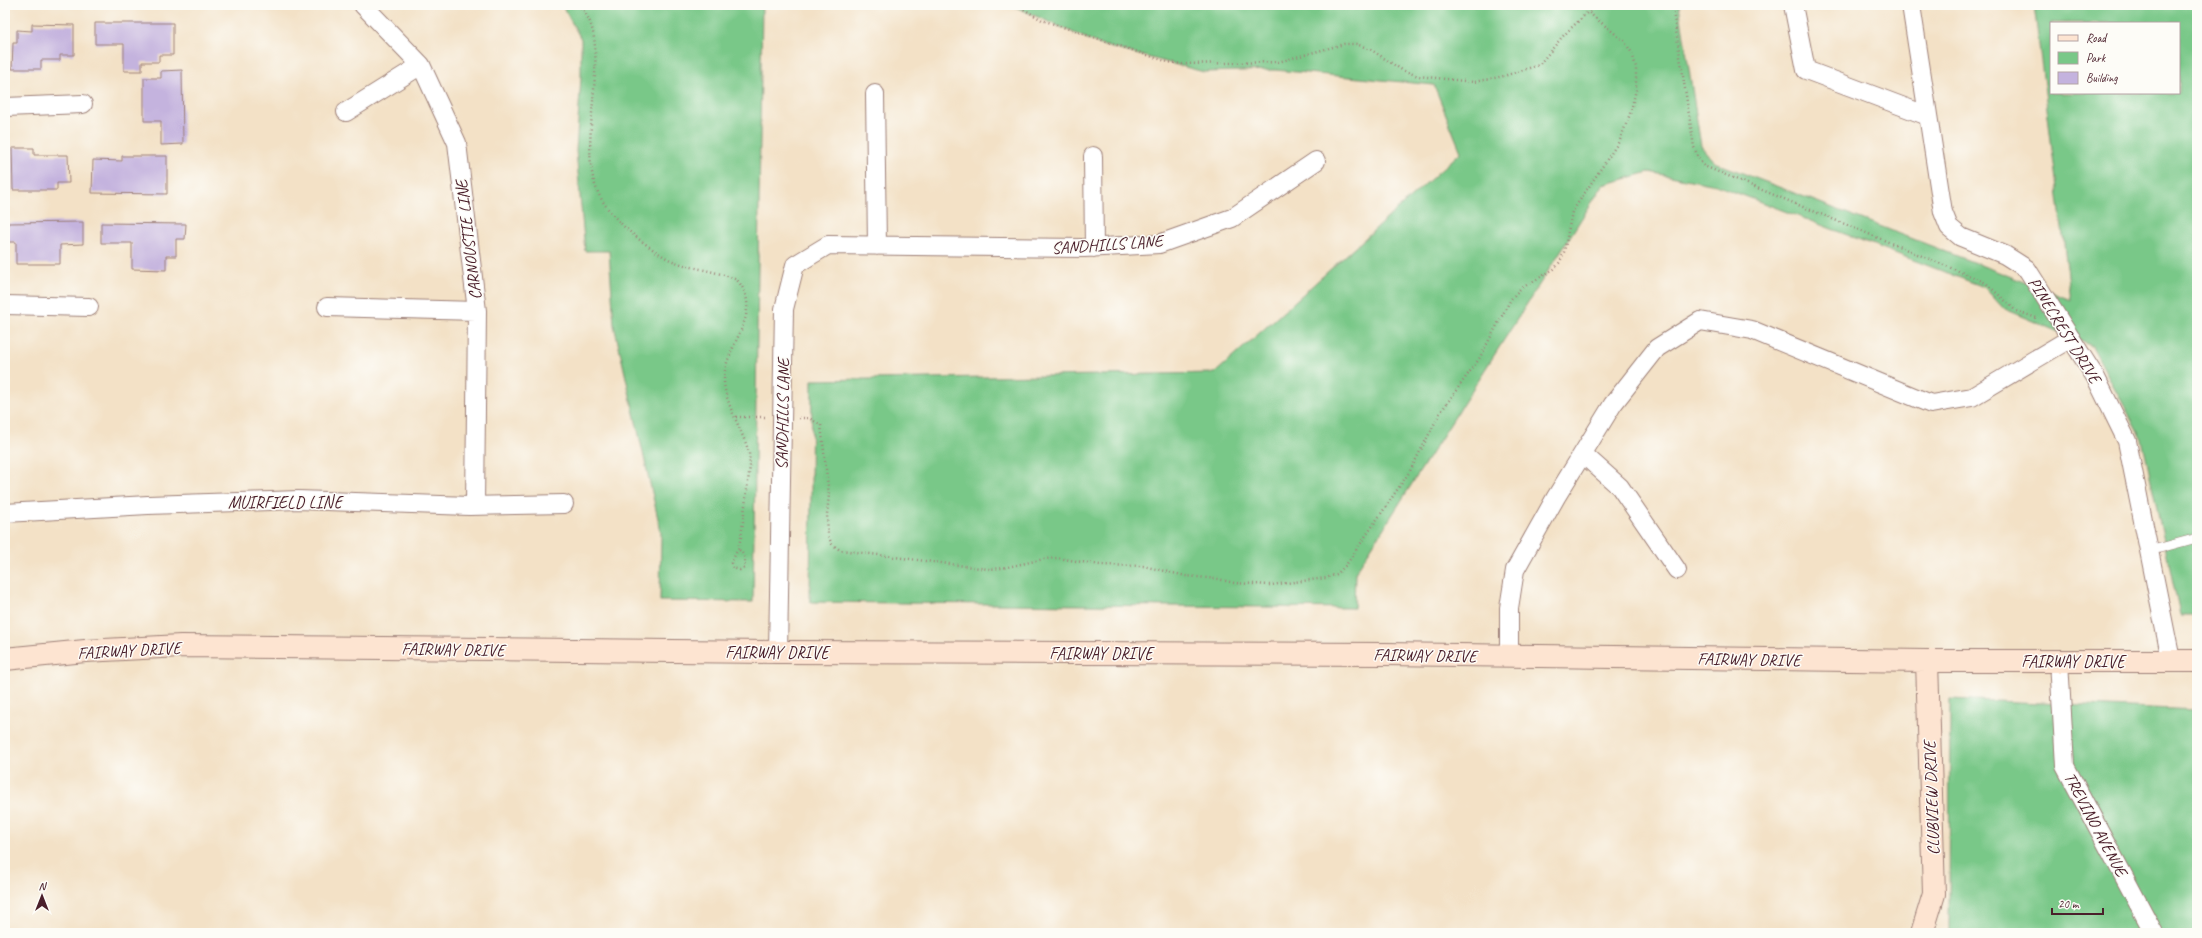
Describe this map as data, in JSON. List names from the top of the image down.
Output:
{
  "streets": {
    "main road": ["FAIRWAY DRIVE", "CLUBVIEW DRIVE"],
    "street": [
      "CARNOUSTIE LINE",
      "SANDHILLS LANE",
      "PINECREST DRIVE",
      "MUIRFIELD LINE",
      "TREVINO AVENUE"
    ]
  },
  "crossings": [
    ["CARNOUSTIE LINE", "MUIRFIELD LINE"],
    ["SANDHILLS LANE", "FAIRWAY DRIVE"],
    ["PINECREST DRIVE", "FAIRWAY DRIVE"],
    ["FAIRWAY DRIVE", "CLUBVIEW DRIVE"],
    ["FAIRWAY DRIVE", "TREVINO AVENUE"]
  ],
  "legend": ["Road", "Park", "Building"],
  "scale_bar": "20 m",
  "north": "top"
}
